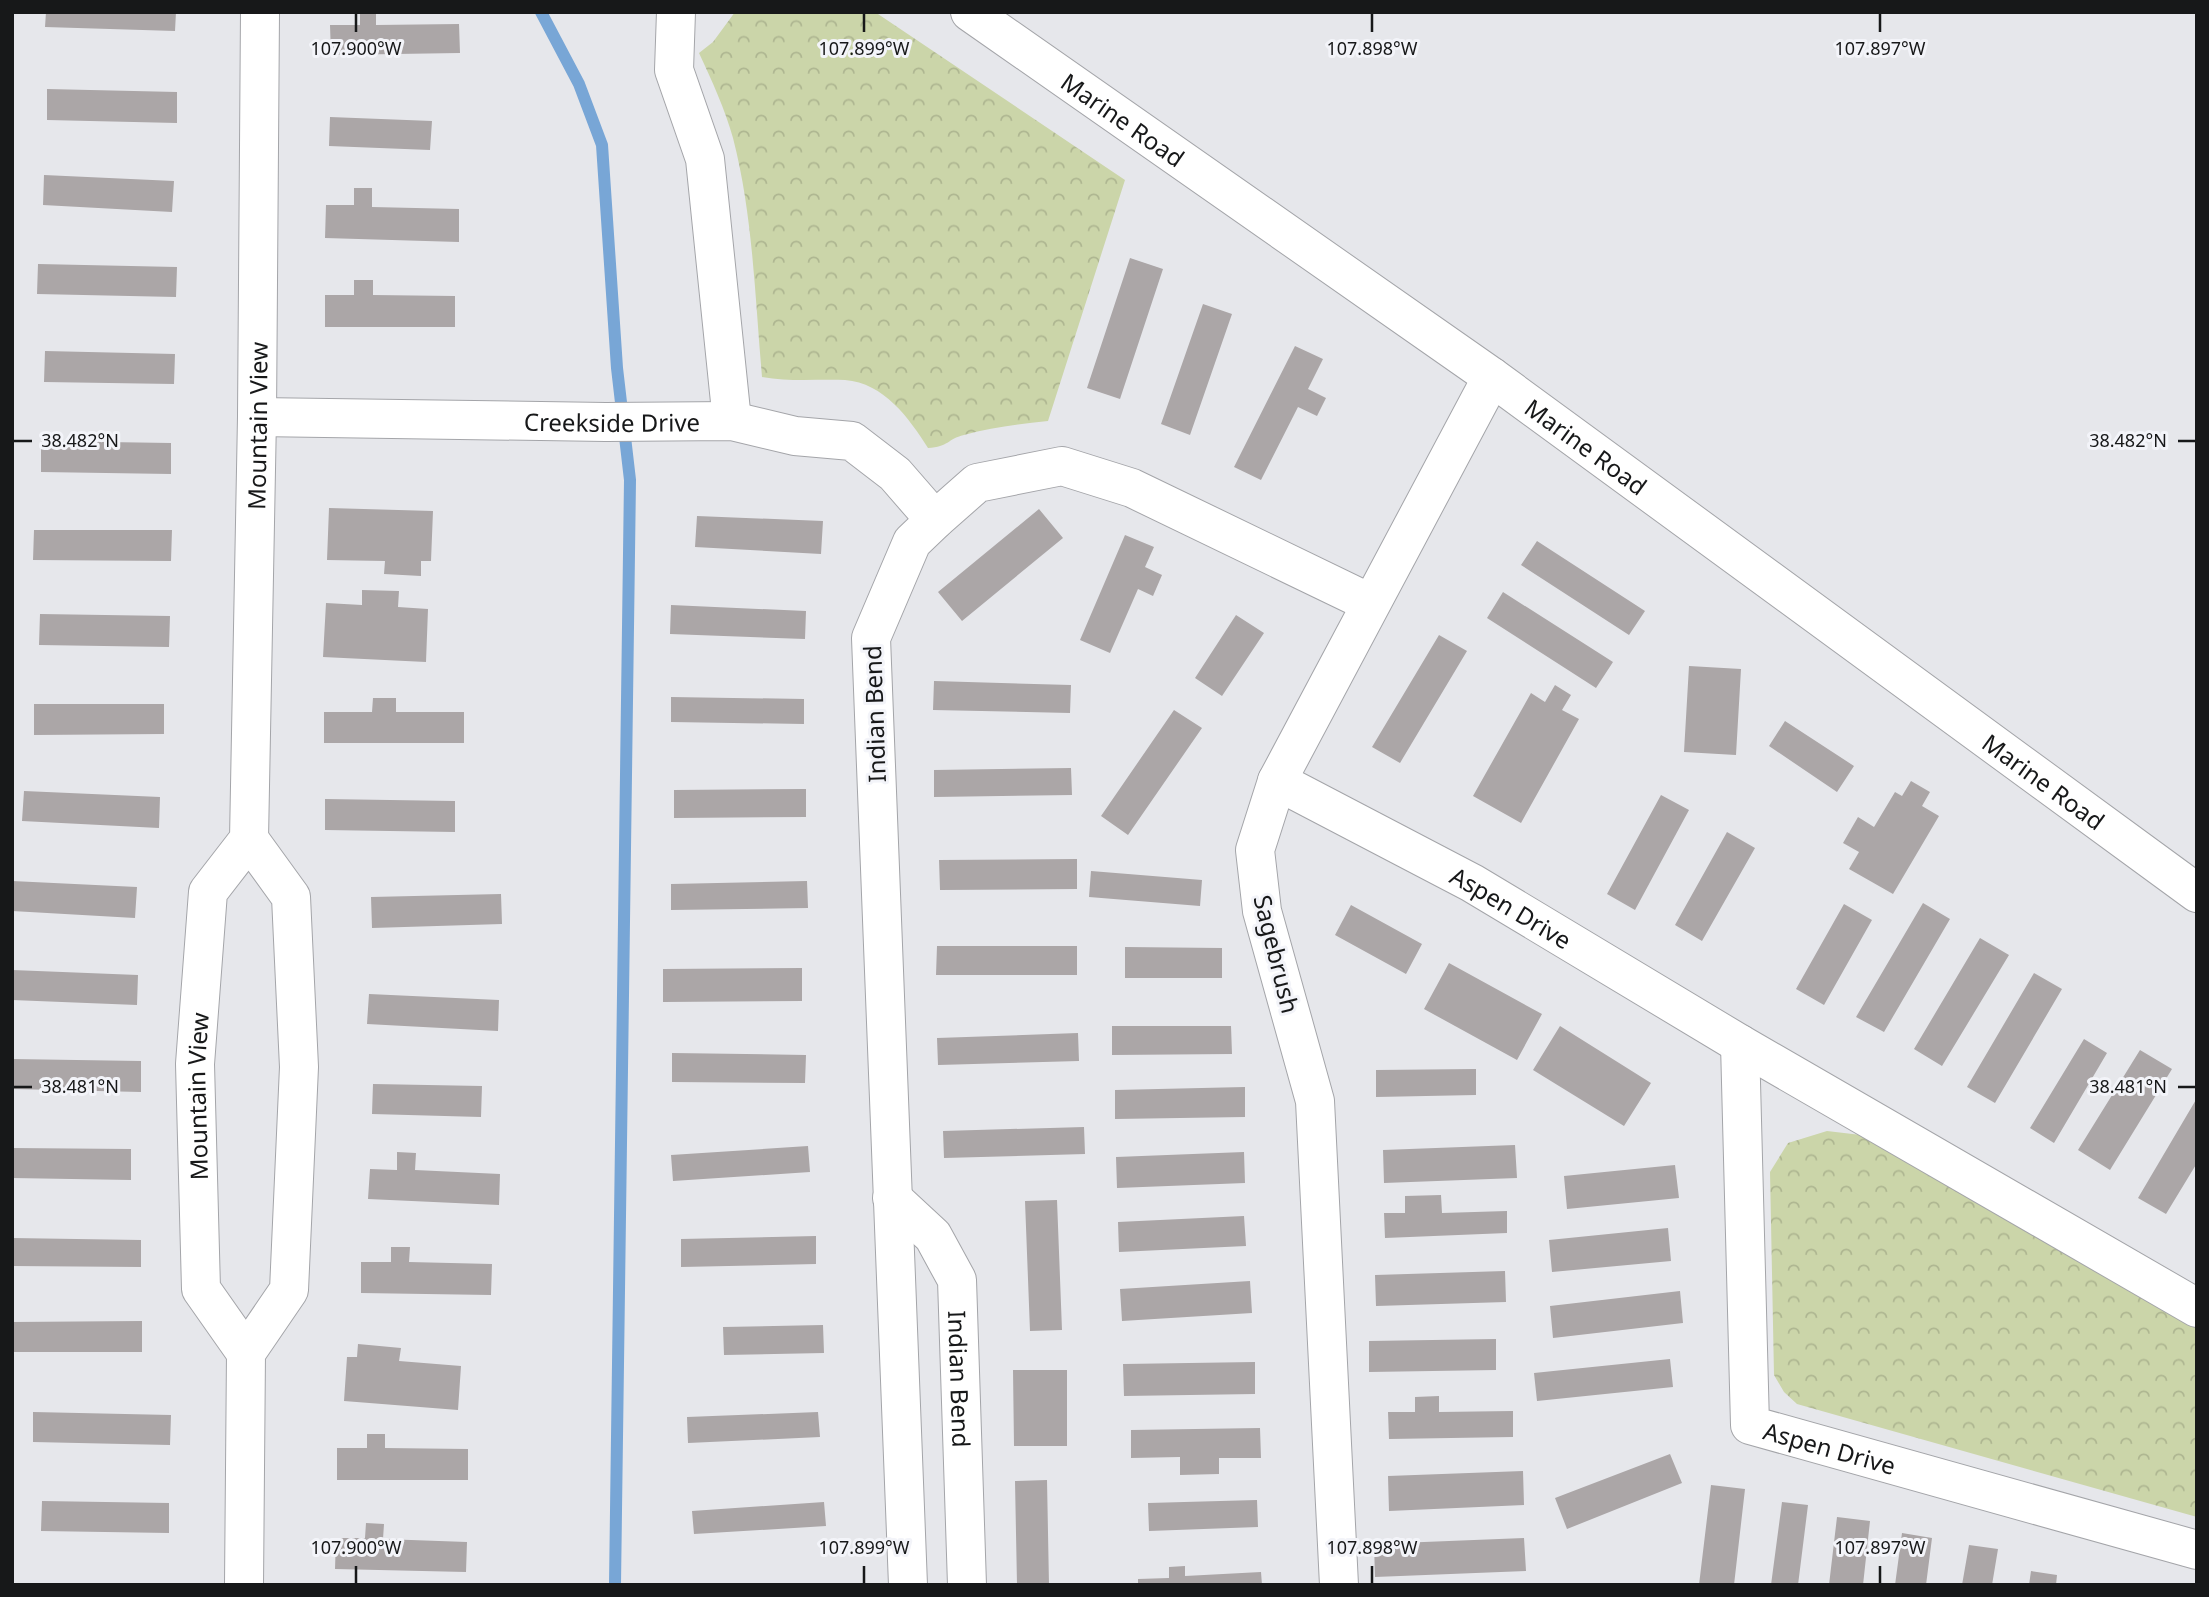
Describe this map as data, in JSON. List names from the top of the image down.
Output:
{
  "streets": {
    "street": [
      "Marine Road",
      "Creekside Drive",
      "Mountain View",
      "Indian Bend",
      "Aspen Drive",
      "Sagebrush"
    ]
  },
  "crossings": [
    ["Marine Road", "Sagebrush"],
    ["Creekside Drive", "Mountain View"],
    ["Creekside Drive", "Indian Bend"],
    ["Indian Bend", "Sagebrush"],
    ["Aspen Drive", "Sagebrush"]
  ],
  "coordinates": [
    "107.900°W",
    "107.899°W",
    "107.898°W",
    "107.897°W",
    "38.482°N",
    "38.481°N"
  ]
}
